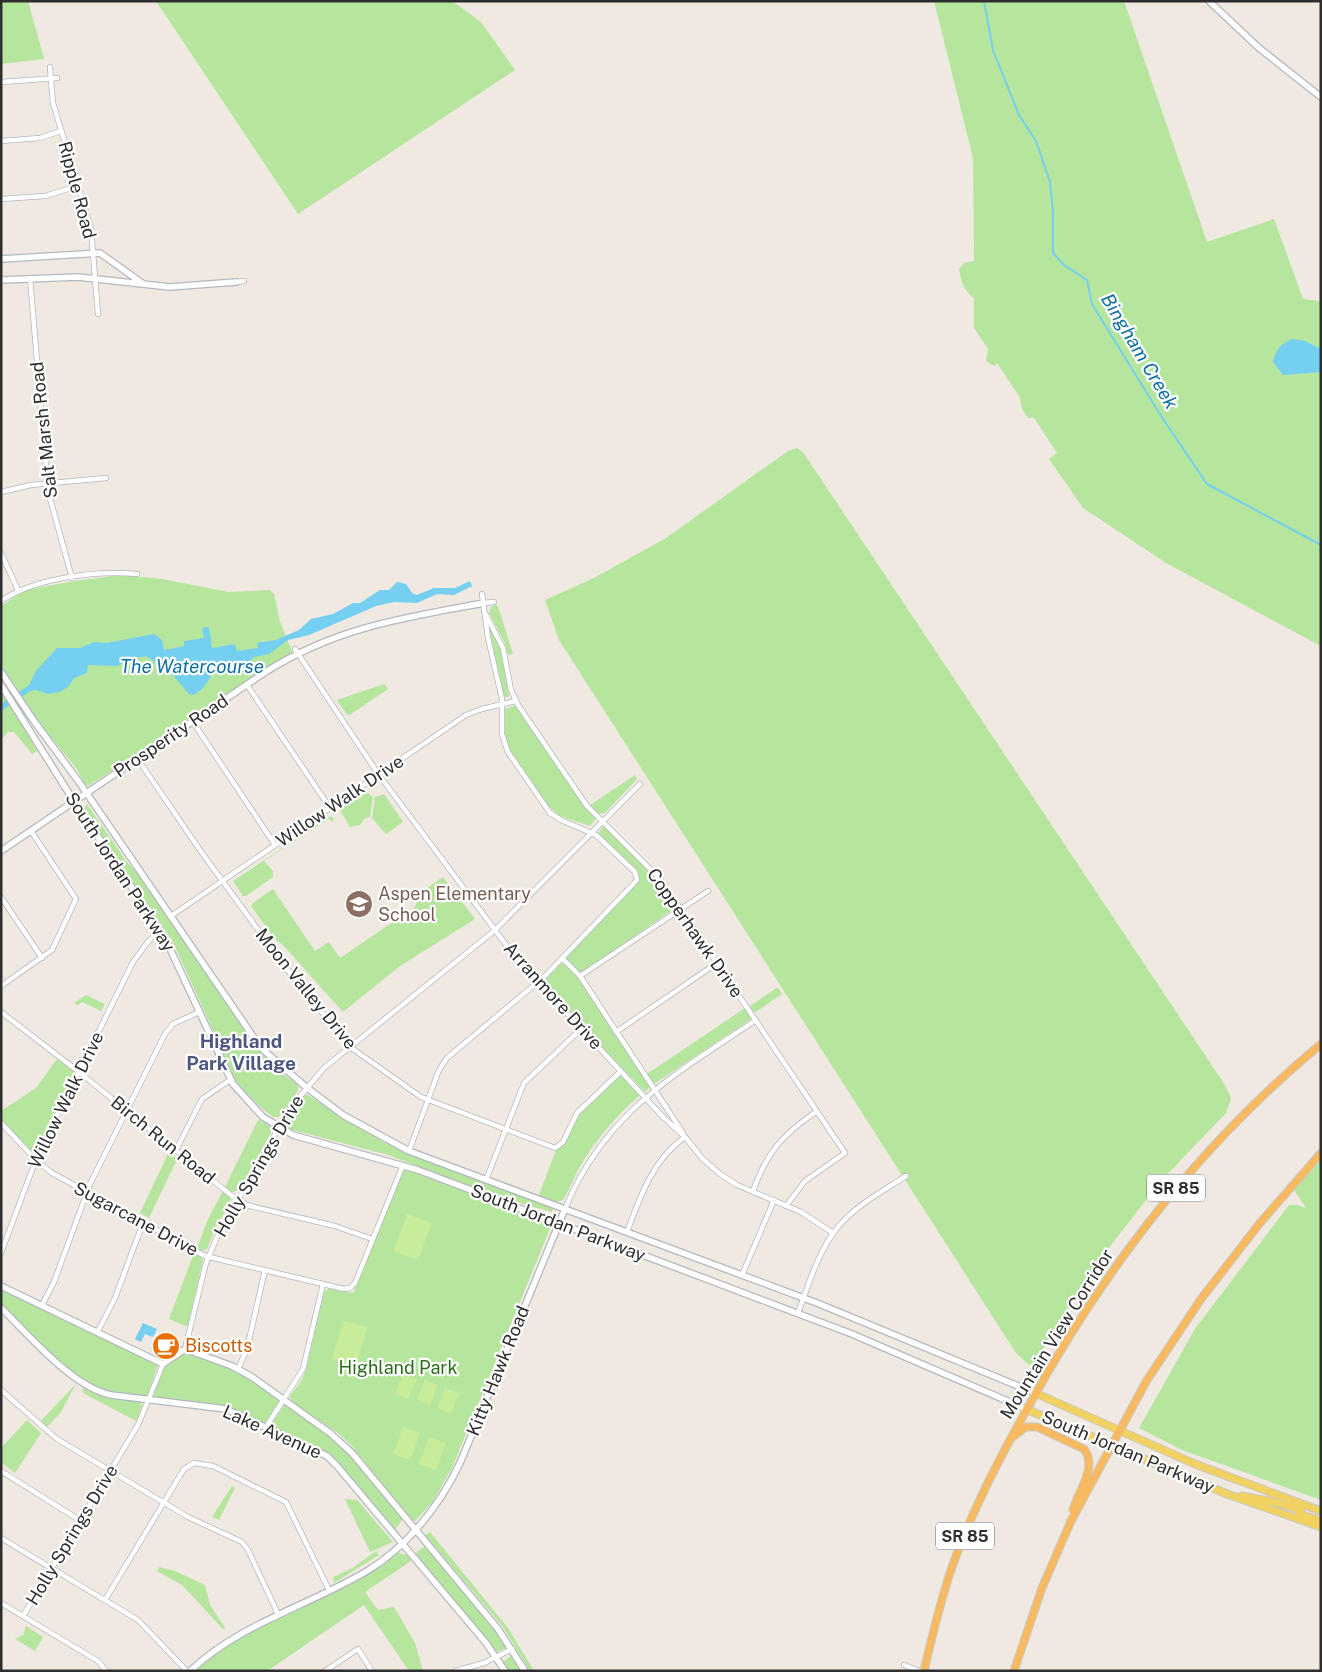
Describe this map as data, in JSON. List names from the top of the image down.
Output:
{
  "streets": {
    "highway": ["SR 85", "Mountain View Corridor"],
    "main road": ["South Jordan Parkway"],
    "street": [
      "Ripple Road",
      "Salt Marsh Road",
      "Prosperity Road",
      "Willow Walk Drive",
      "Copperhawk Drive",
      "Moon Valley Drive",
      "Arranmore Drive",
      "Birch Run Road",
      "Holly Springs Drive",
      "Sugarcane Drive",
      "Kitty Hawk Road",
      "Lake Avenue"
    ]
  },
  "crossings": [
    ["Prosperity Road", "South Jordan Parkway"],
    ["Prosperity Road", "Copperhawk Drive"],
    ["Prosperity Road", "Moon Valley Drive"],
    ["Prosperity Road", "Arranmore Drive"],
    ["Willow Walk Drive", "South Jordan Parkway"],
    ["Willow Walk Drive", "Copperhawk Drive"],
    ["Willow Walk Drive", "Moon Valley Drive"],
    ["Willow Walk Drive", "Arranmore Drive"],
    ["Willow Walk Drive", "Birch Run Road"],
    ["Willow Walk Drive", "Sugarcane Drive"],
    ["South Jordan Parkway", "Holly Springs Drive"],
    ["South Jordan Parkway", "Mountain View Corridor"],
    ["South Jordan Parkway", "Kitty Hawk Road"],
    ["Copperhawk Drive", "Arranmore Drive"],
    ["Copperhawk Drive", "Holly Springs Drive"],
    ["Copperhawk Drive", "Kitty Hawk Road"],
    ["Moon Valley Drive", "Arranmore Drive"],
    ["Moon Valley Drive", "Holly Springs Drive"],
    ["Arranmore Drive", "Holly Springs Drive"],
    ["Arranmore Drive", "Kitty Hawk Road"],
    ["Birch Run Road", "Holly Springs Drive"],
    ["Birch Run Road", "Sugarcane Drive"],
    ["Holly Springs Drive", "Sugarcane Drive"],
    ["Holly Springs Drive", "Lake Avenue"],
    ["Kitty Hawk Road", "Lake Avenue"]
  ],
  "districts": ["Highland Park Village"],
  "water": ["Bingham Creek", "The Watercourse"],
  "parks": ["Highland Park"],
  "places": {
    "school or university": ["Aspen Elementary School"],
    "cafe": ["Biscotts"]
  }
}
